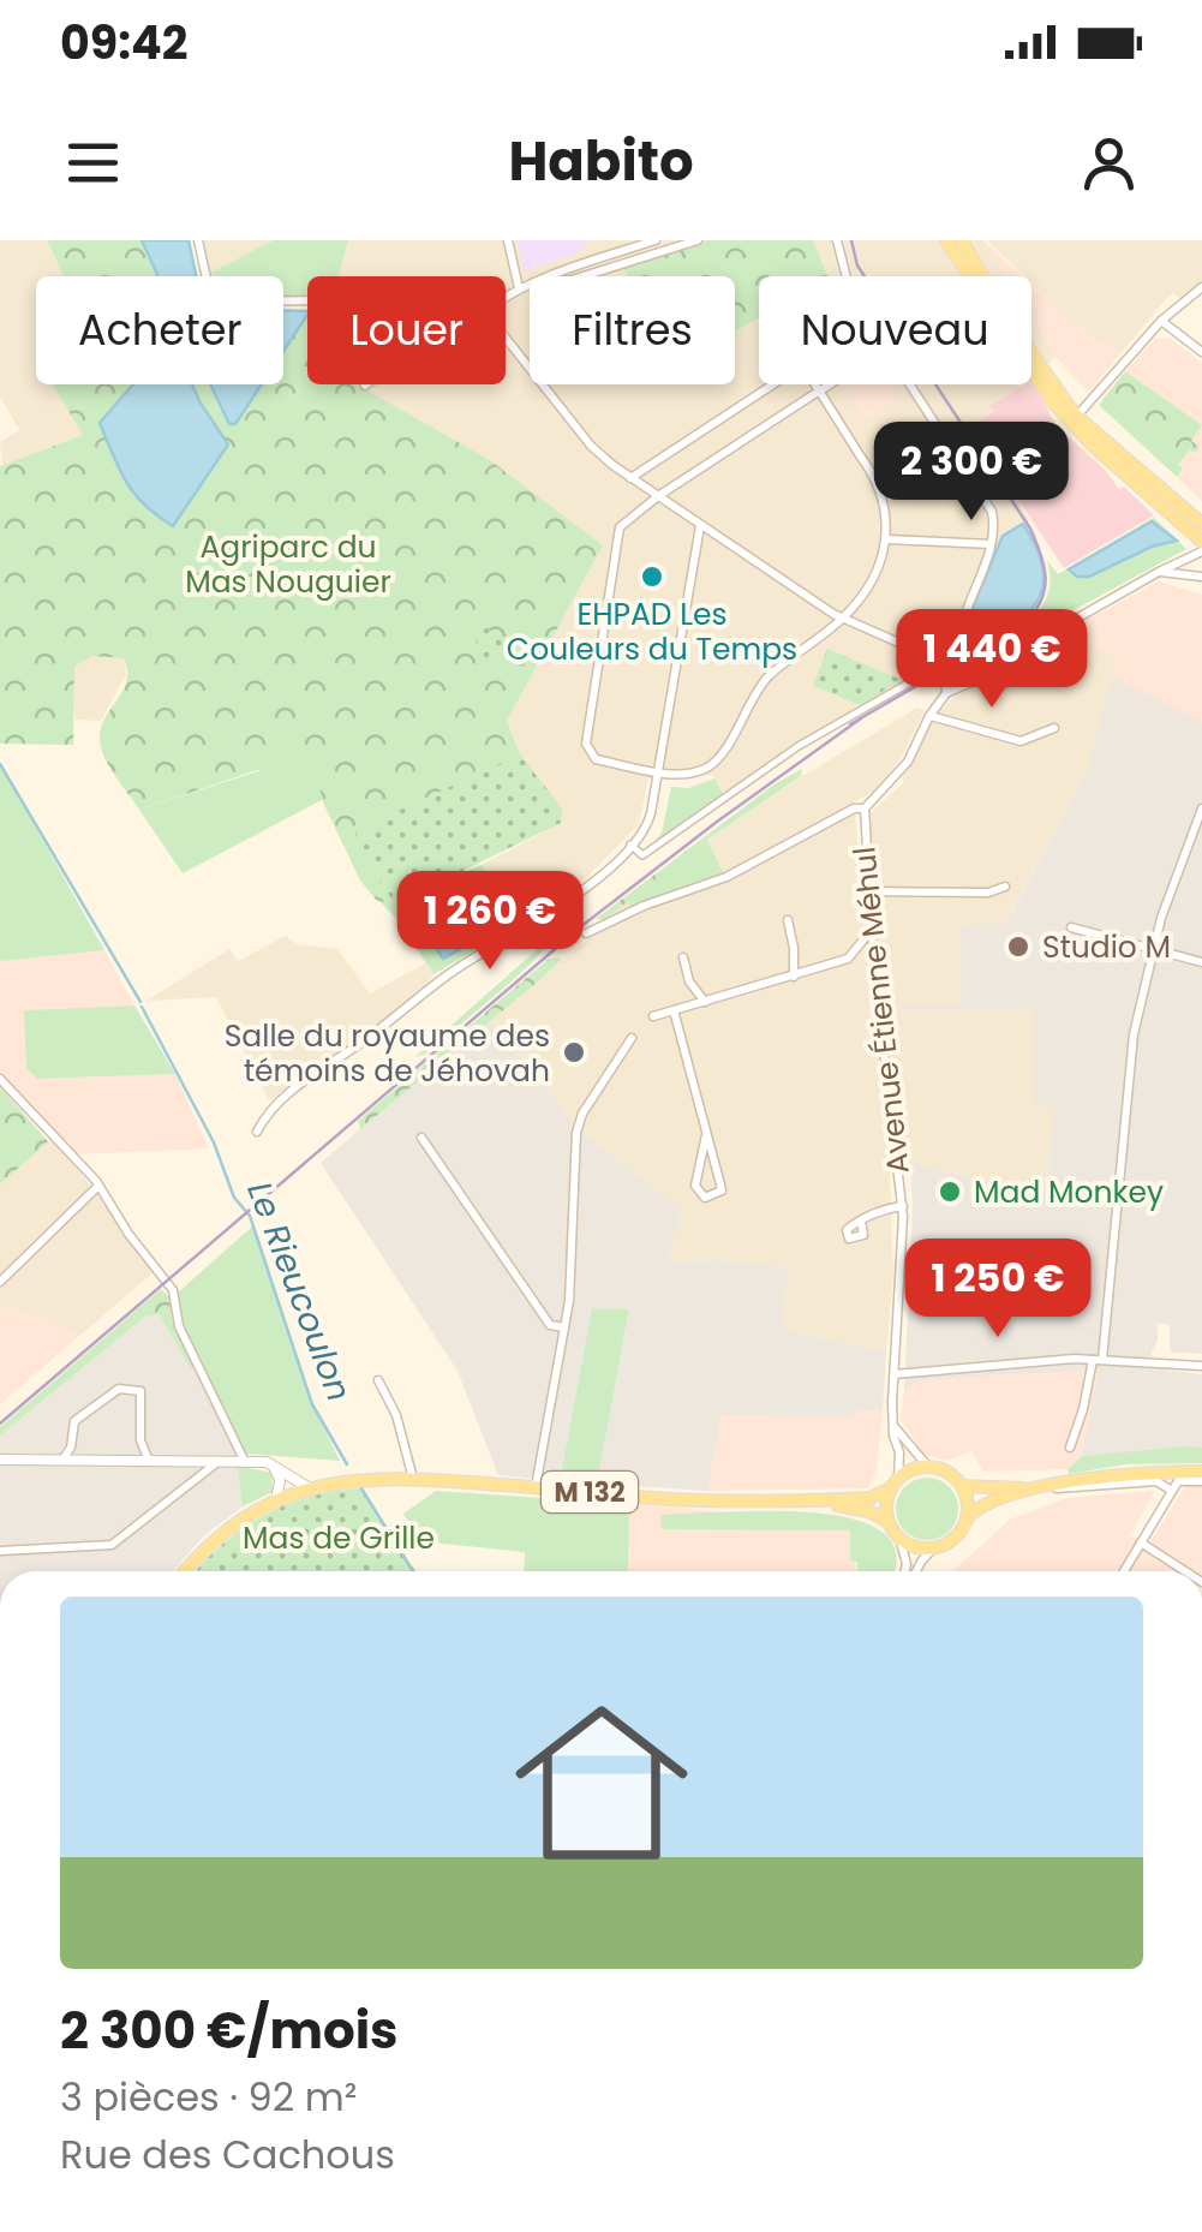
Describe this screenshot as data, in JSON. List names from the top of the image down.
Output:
{
  "streets": {
    "main road": ["M 132"],
    "street": ["Avenue Étienne Méhul"]
  },
  "crossings": [
    ["Avenue Étienne Méhul", "M 132"]
  ],
  "water": ["Le Rieucoulon"],
  "parks": ["Agriparc du Mas Nouguier", "Mas de Grille"],
  "places": [
    "EHPAD Les Couleurs du Temps",
    "Studio M",
    "Salle du royaume des témoins de Jéhovah",
    "Mad Monkey"
  ],
  "page": {
    "status": "09:42",
    "header": "Habito",
    "chip": [
      "Acheter",
      "Louer",
      "Filtres",
      "Nouveau"
    ],
    "price": [
      "2 300 €",
      "1 440 €",
      "1 260 €",
      "1 250 €"
    ],
    "list": [
      {
        "name": "2 300 €/mois",
        "note": "3 pièces · 92 m² · Rue des Cachous"
      }
    ]
  }
}
